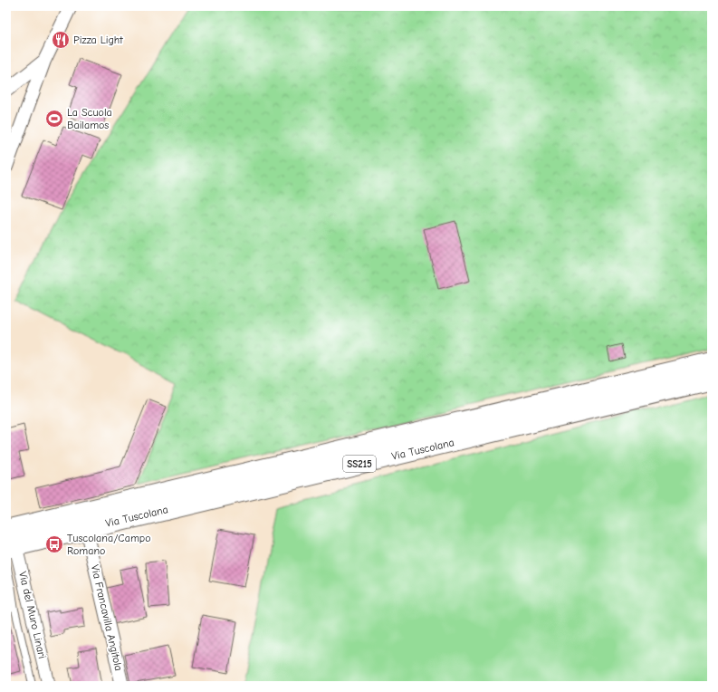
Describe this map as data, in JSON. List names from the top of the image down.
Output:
{
  "streets": {
    "main road": ["Via Tuscolana", "SS215"],
    "street": ["Via del Muro Linari", "Via Francavilla Angitola"]
  },
  "crossings": [
    ["Via Tuscolana", "Via del Muro Linari"],
    ["Via Tuscolana", "Via Francavilla Angitola"]
  ],
  "places": {
    "restaurant": ["Pizza Light"],
    "sports": ["La Scuola Bailamos"],
    "bus stop": ["Tuscolana/Campo Romano"]
  }
}
